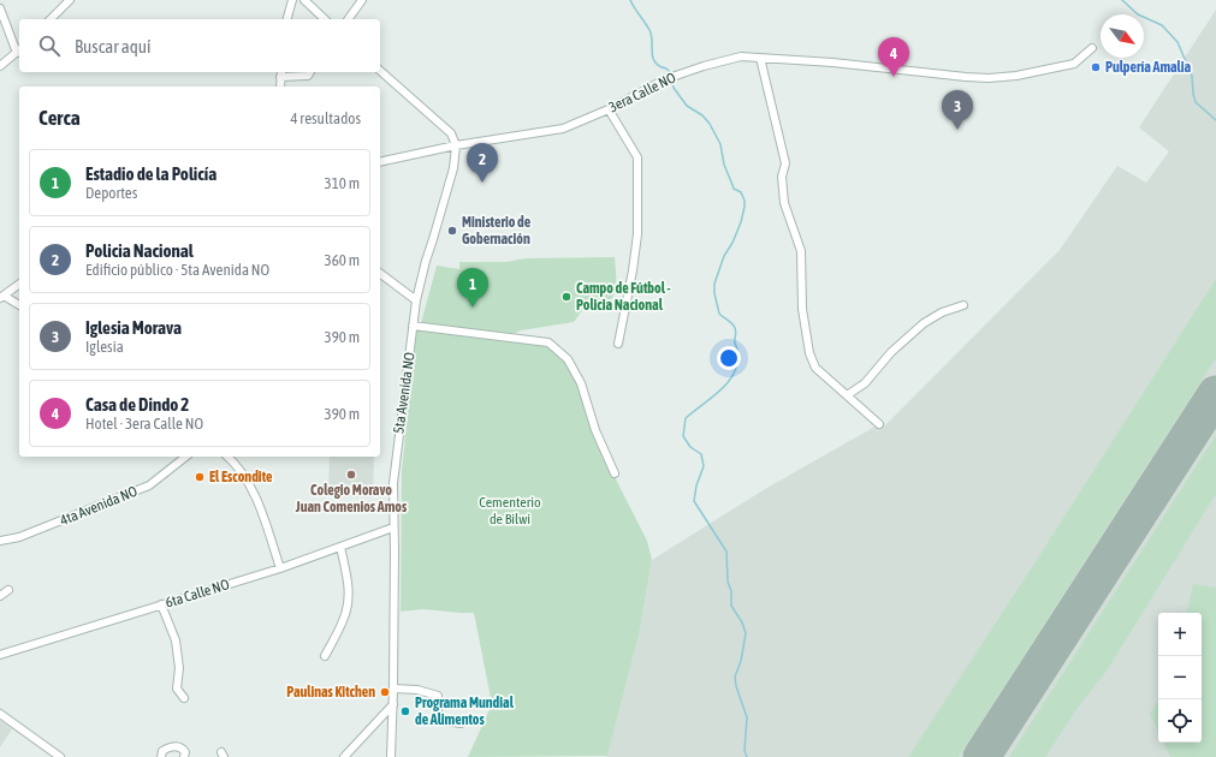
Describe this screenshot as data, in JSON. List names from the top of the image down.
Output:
{
  "streets": {
    "street": [
      "3era Calle NO",
      "5ta Avenida NO",
      "4ta Avenida NO",
      "6ta Calle NO"
    ]
  },
  "crossings": [
    ["3era Calle NO", "5ta Avenida NO"],
    ["5ta Avenida NO", "6ta Calle NO"]
  ],
  "parks": ["Cementerio de Bilwi"],
  "places": [
    "Pulpería Amalia",
    "Ministerio de Gobernación",
    "Campo de Fútbol - Policia Nacional",
    "Colegio Moravo Juan Comenios Amos",
    "El Escondite",
    "Paulinas Kitchen",
    "Programa Mundial de Alimentos"
  ],
  "north": "bottom right",
  "page": {
    "search": "Buscar aquí",
    "pins": [
      "4",
      "3",
      "2",
      "1"
    ],
    "heading": ["Cerca", "4 resultados"],
    "list": [
      {
        "mark": "1",
        "name": "Estadio de la Policía",
        "note": "Deportes",
        "value": "310 m"
      },
      {
        "mark": "2",
        "name": "Policia Nacional",
        "note": "Edificio público · 5ta Avenida NO",
        "value": "360 m"
      },
      {
        "mark": "3",
        "name": "Iglesia Morava",
        "note": "Iglesia",
        "value": "390 m"
      },
      {
        "mark": "4",
        "name": "Casa de Dindo 2",
        "note": "Hotel · 3era Calle NO",
        "value": "390 m"
      }
    ],
    "map_buttons": ["+", "−"]
  }
}
